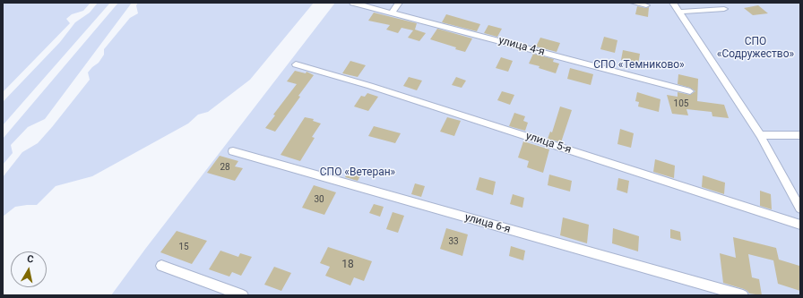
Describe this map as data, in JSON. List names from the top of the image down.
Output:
{
  "streets": {
    "street": ["улица 4-я", "улица 5-я", "улица 6-я"]
  },
  "parks": ["СПО «Содружество»", "СПО «Темниково»", "СПО «Ветеран»"],
  "house_numbers": [
    "105",
    "28",
    "30",
    "33",
    "15",
    "18"
  ],
  "north": "top"
}
